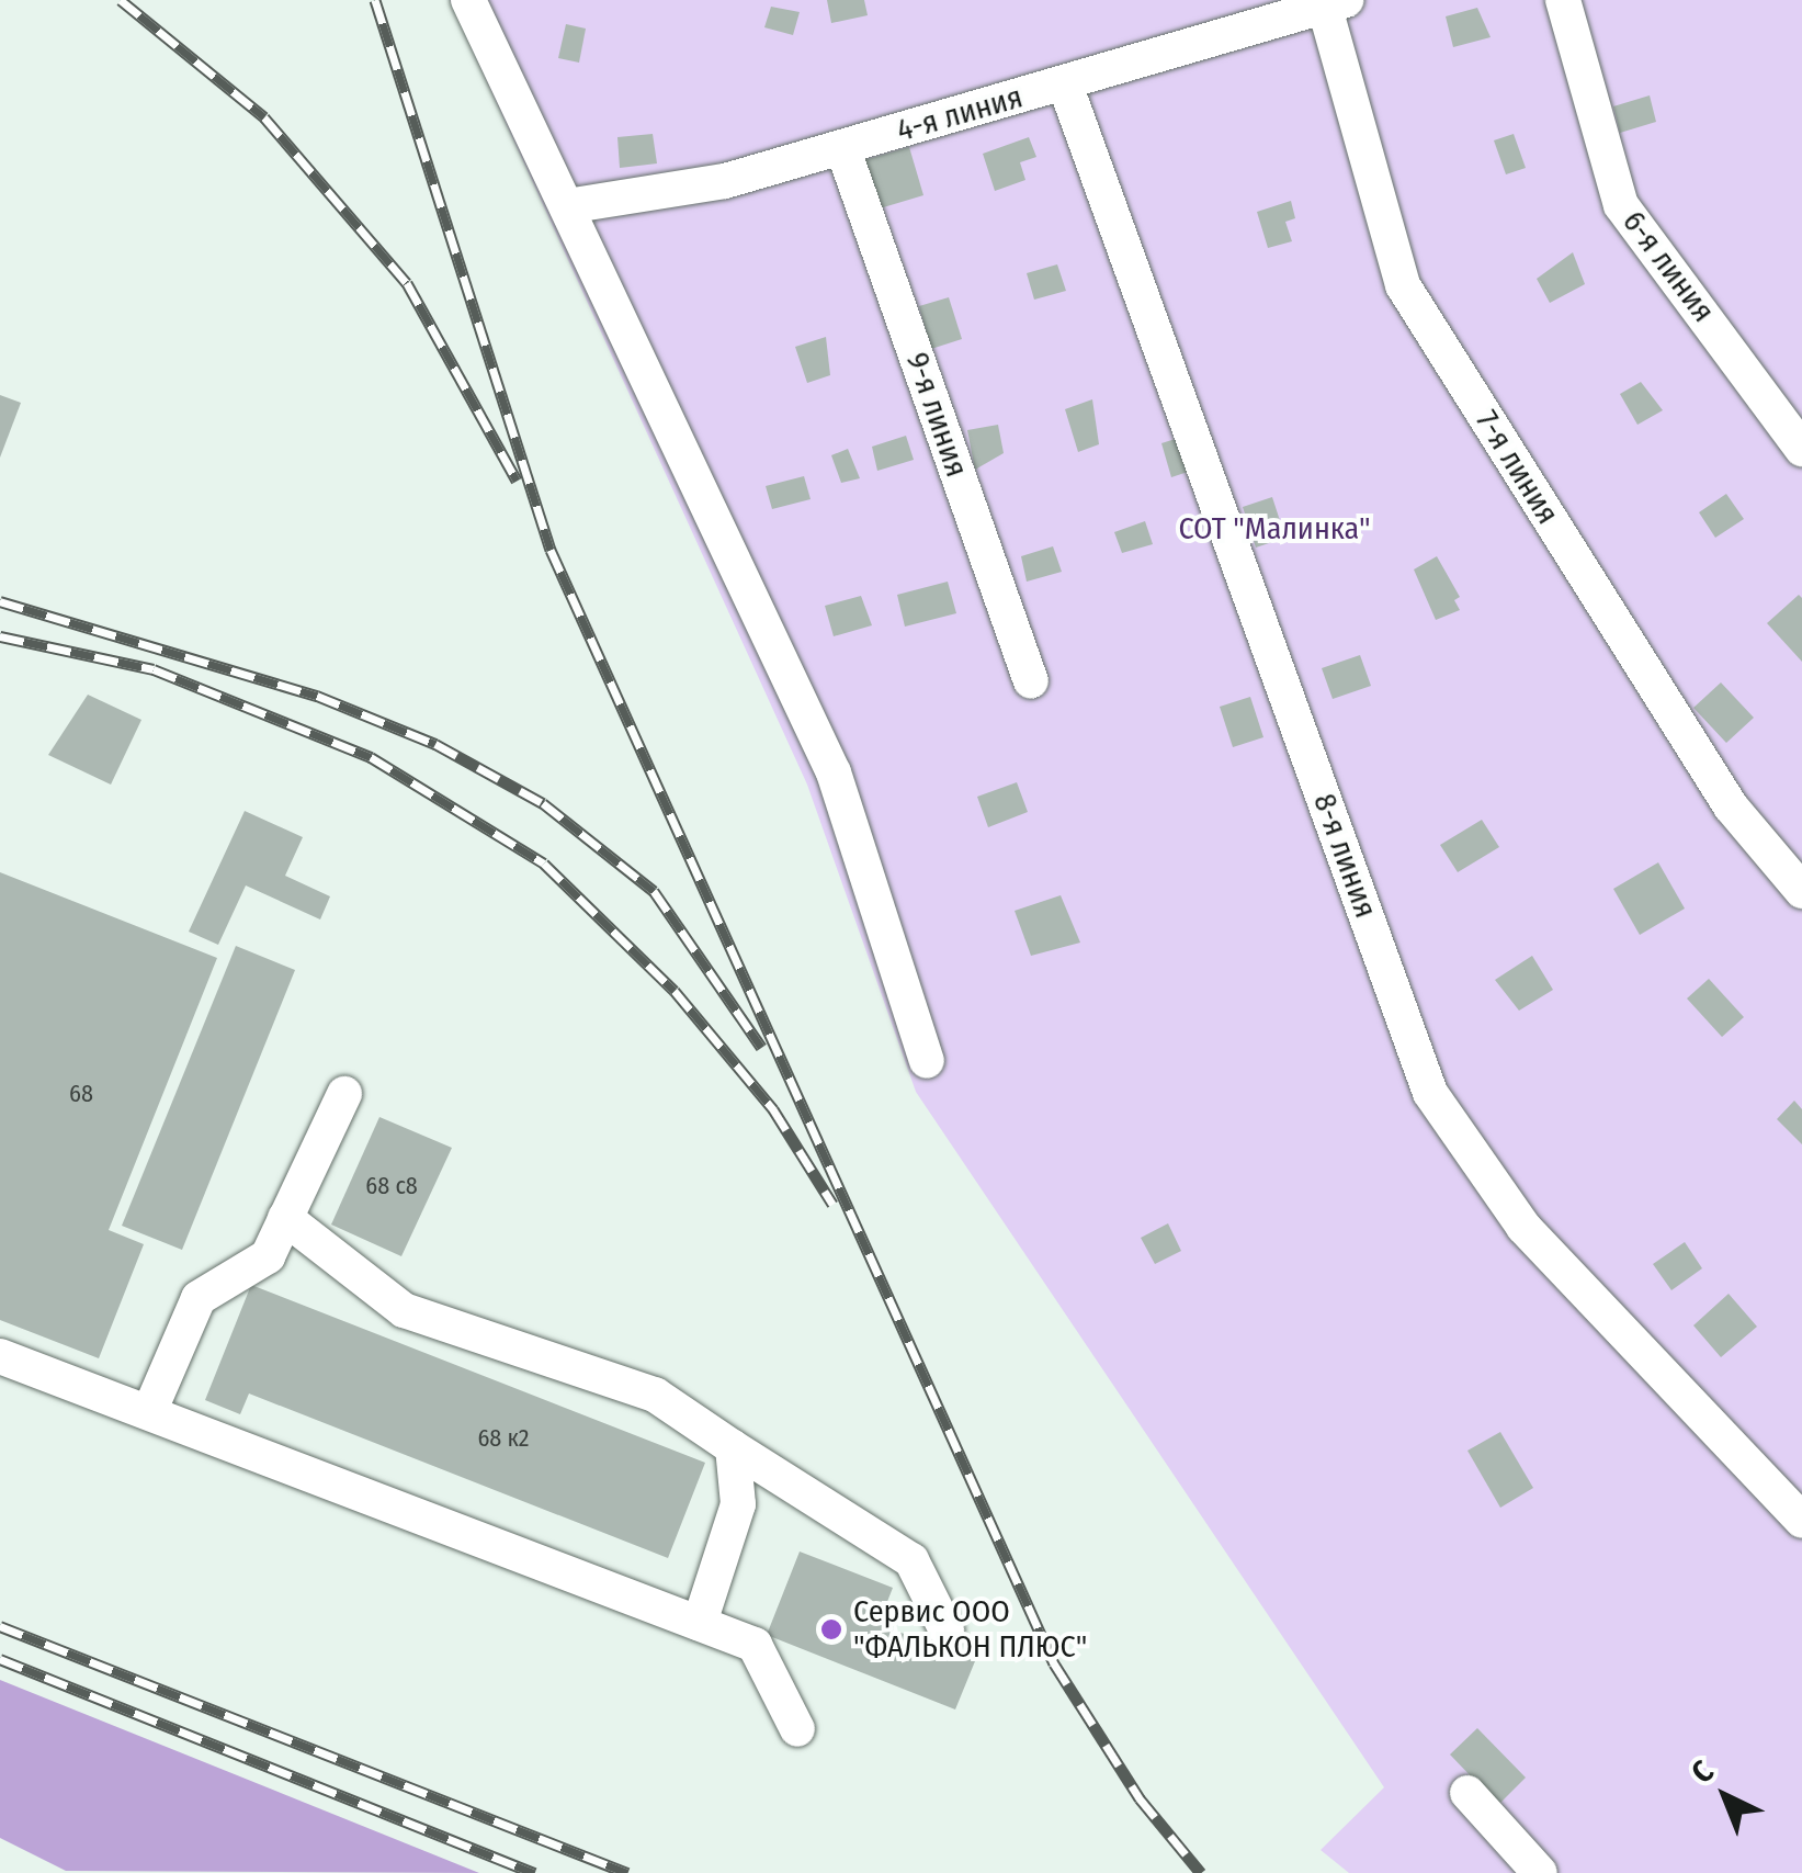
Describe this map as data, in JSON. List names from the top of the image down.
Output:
{
  "streets": {
    "lane": [
      "4-я линия",
      "6-я линия",
      "9-я линия",
      "7-я линия",
      "8-я линия"
    ]
  },
  "crossings": [
    ["4-я линия", "9-я линия"],
    ["4-я линия", "7-я линия"],
    ["4-я линия", "8-я линия"]
  ],
  "parks": ["СОТ \"Малинка\""],
  "places": ["Сервис ООО \"ФАЛЬКОН ПЛЮС\""],
  "house_numbers": ["68", "68 с8", "68 к2"],
  "north": "top left"
}
